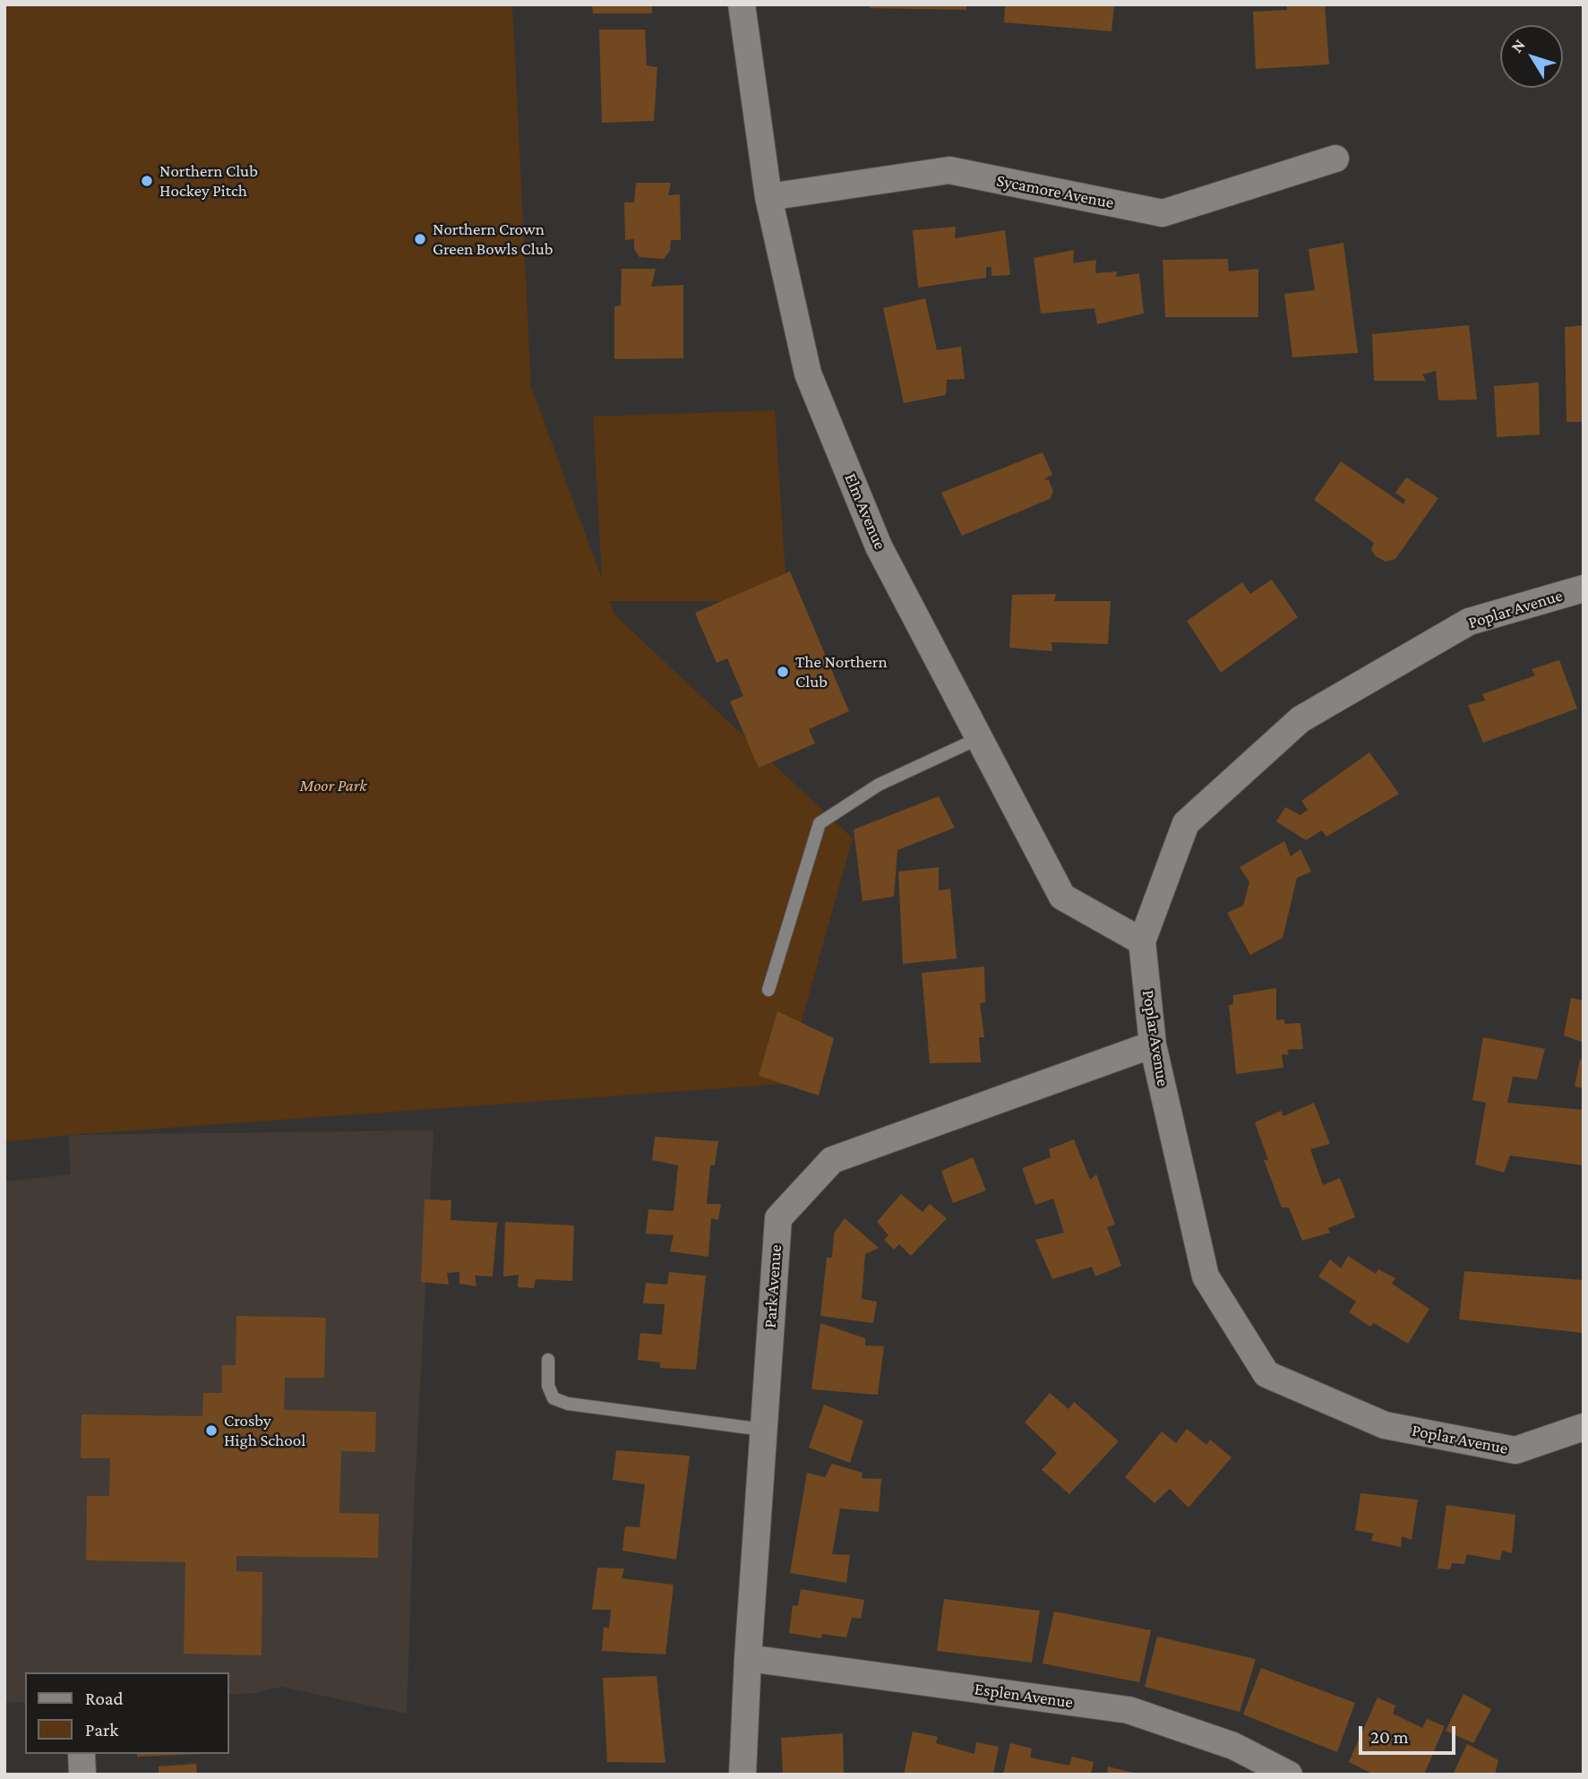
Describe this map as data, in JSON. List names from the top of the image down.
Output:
{
  "streets": {
    "street": [
      "Sycamore Avenue",
      "Elm Avenue",
      "Poplar Avenue",
      "Park Avenue",
      "Esplen Avenue"
    ]
  },
  "crossings": [
    ["Sycamore Avenue", "Elm Avenue"],
    ["Elm Avenue", "Poplar Avenue"],
    ["Poplar Avenue", "Park Avenue"],
    ["Park Avenue", "Esplen Avenue"]
  ],
  "parks": ["Moor Park"],
  "places": [
    "Northern Club Hockey Pitch",
    "Northern Crown Green Bowls Club",
    "The Northern Club",
    "Crosby High School"
  ],
  "legend": ["Road", "Park"],
  "scale_bar": "20 m",
  "north": "top left"
}
